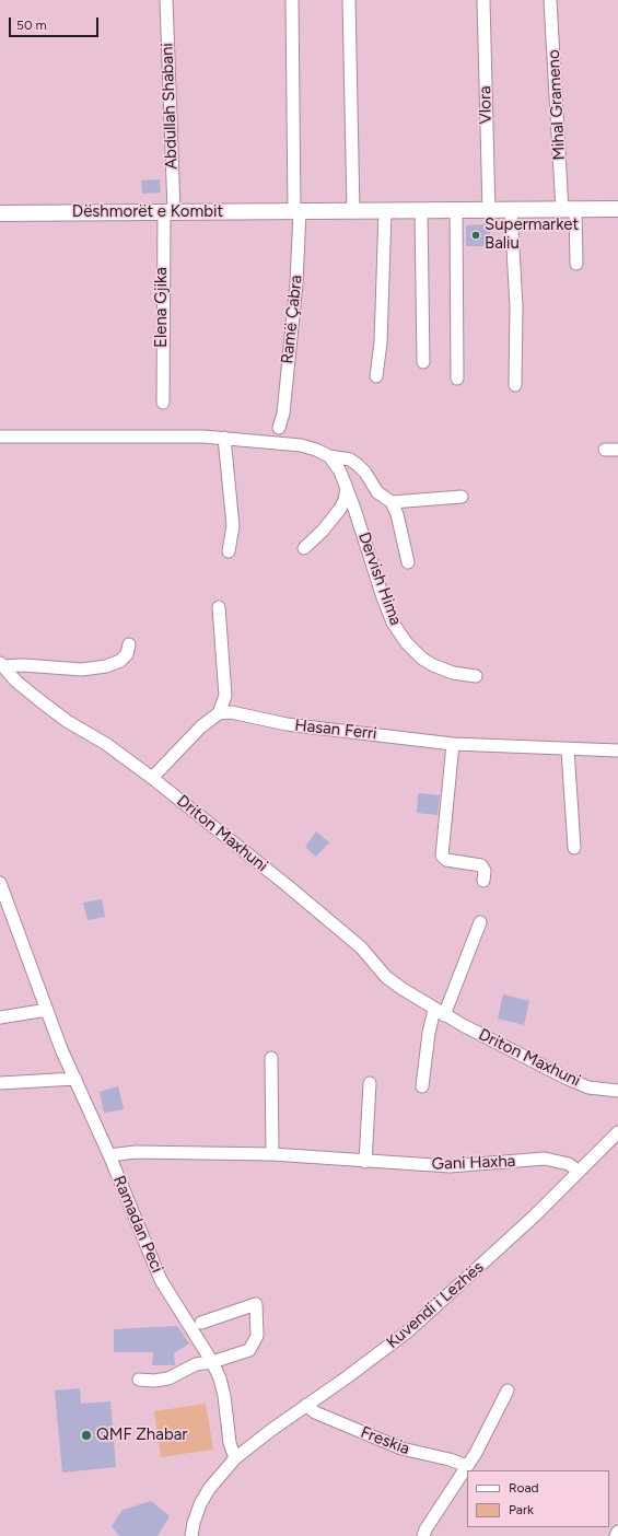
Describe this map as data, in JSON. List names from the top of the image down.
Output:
{
  "streets": {
    "main road": ["Dëshmorët e Kombit"],
    "street": [
      "Vlora",
      "Mihal Grameno",
      "Abdullah Shabani",
      "Elena Gjika",
      "Ramë Çabra",
      "Dervish Hima",
      "Hasan Ferri",
      "Driton Maxhuni",
      "Gani Haxha",
      "Ramadan Peci",
      "Kuvendi i Lezhës",
      "Freskia"
    ]
  },
  "crossings": [
    ["Vlora", "Dëshmorët e Kombit"],
    ["Mihal Grameno", "Dëshmorët e Kombit"],
    ["Abdullah Shabani", "Dëshmorët e Kombit"],
    ["Abdullah Shabani", "Elena Gjika"],
    ["Dëshmorët e Kombit", "Elena Gjika"],
    ["Dëshmorët e Kombit", "Ramë Çabra"],
    ["Gani Haxha", "Ramadan Peci"],
    ["Gani Haxha", "Kuvendi i Lezhës"],
    ["Ramadan Peci", "Kuvendi i Lezhës"],
    ["Kuvendi i Lezhës", "Freskia"]
  ],
  "places": ["Supermarket Baliu", "QMF Zhabar"],
  "legend": ["Road", "Park"],
  "scale_bar": "50 m"
}
